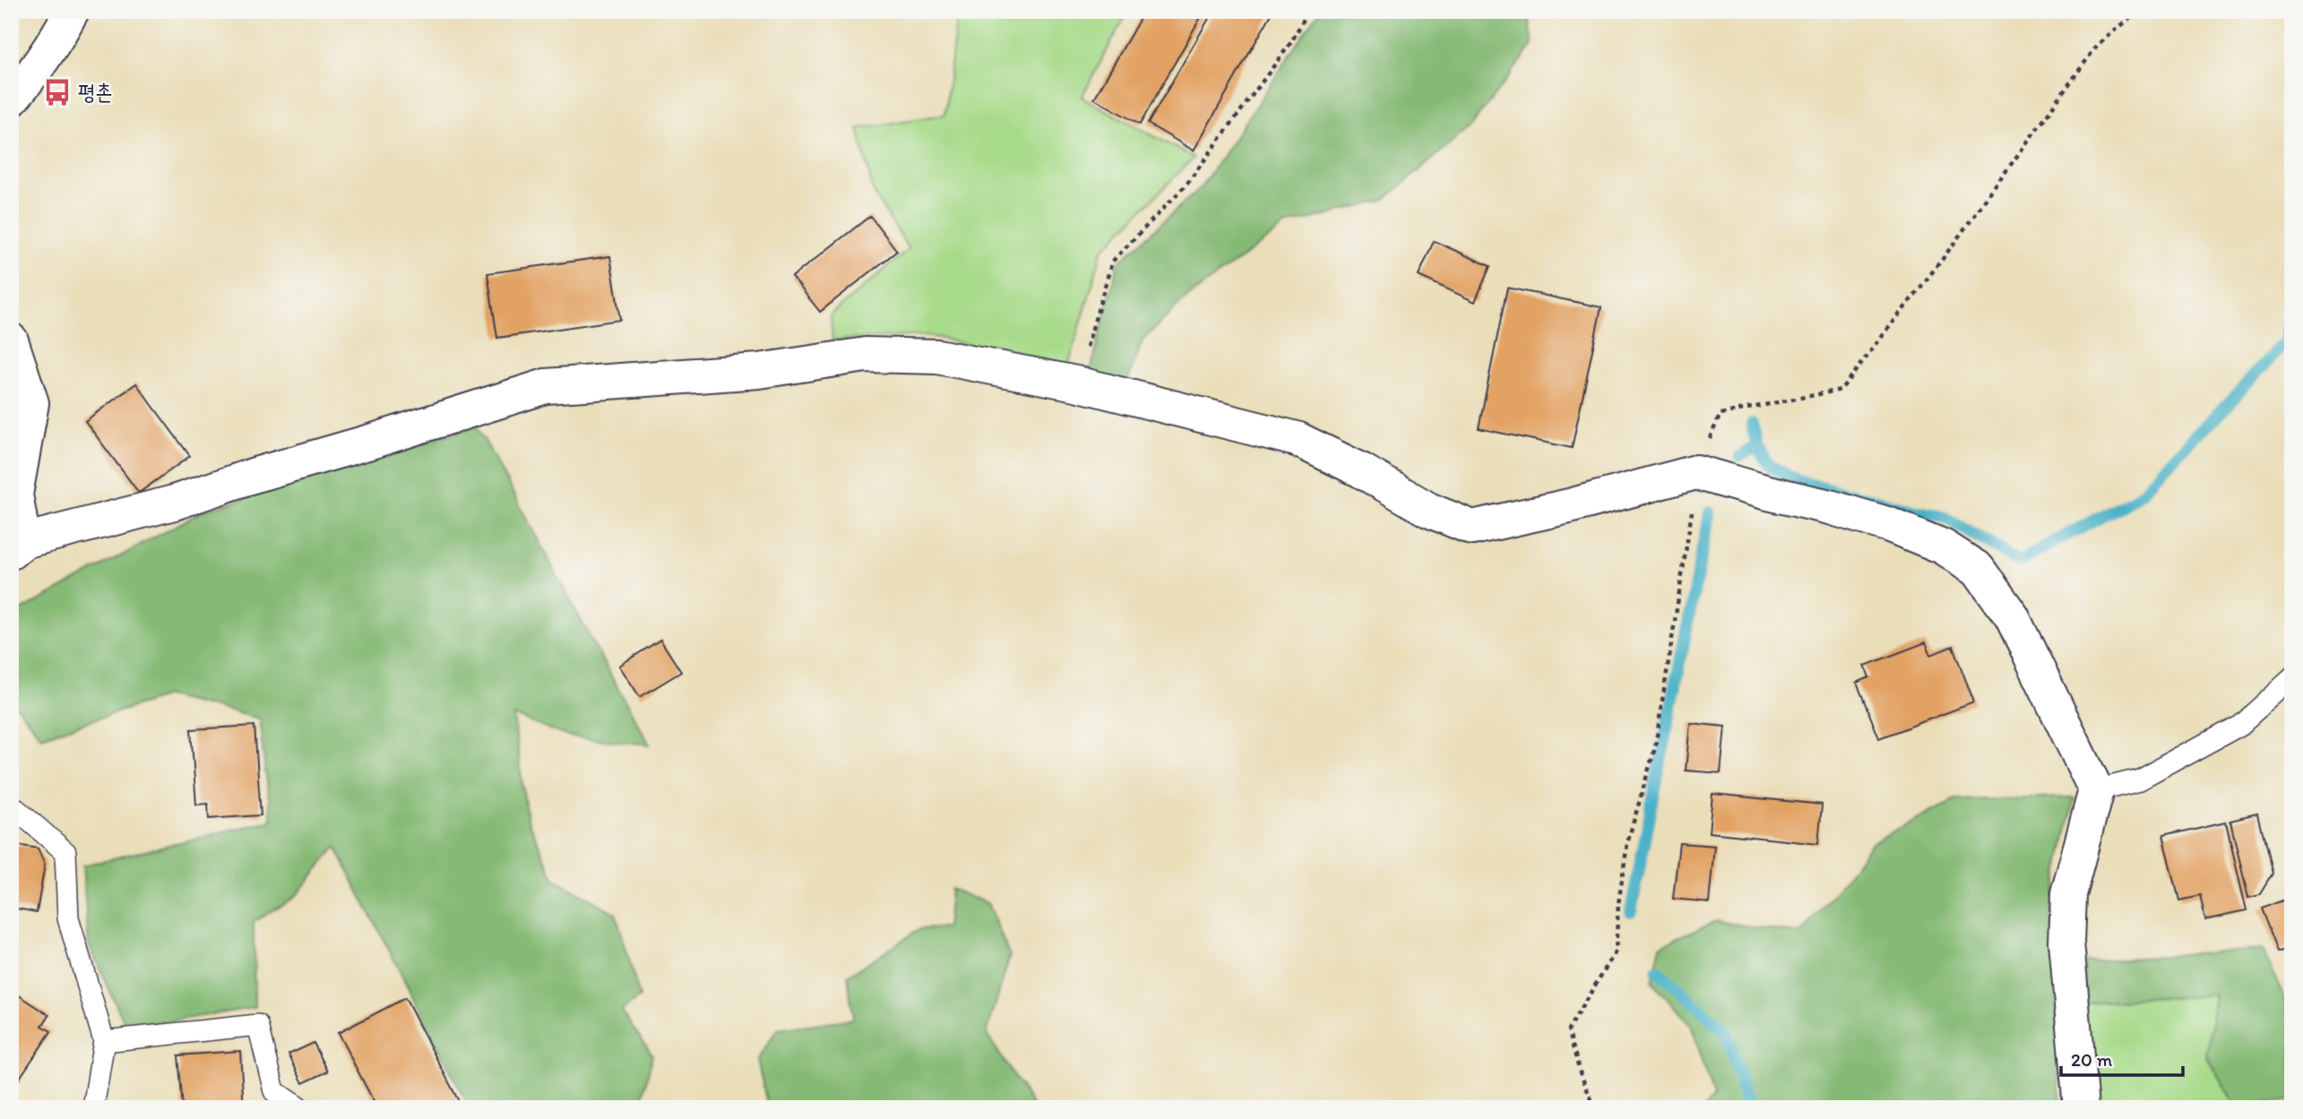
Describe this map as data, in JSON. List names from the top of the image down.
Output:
{
  "places": {
    "bus stop": ["평촌"]
  },
  "scale_bar": "20 m"
}
